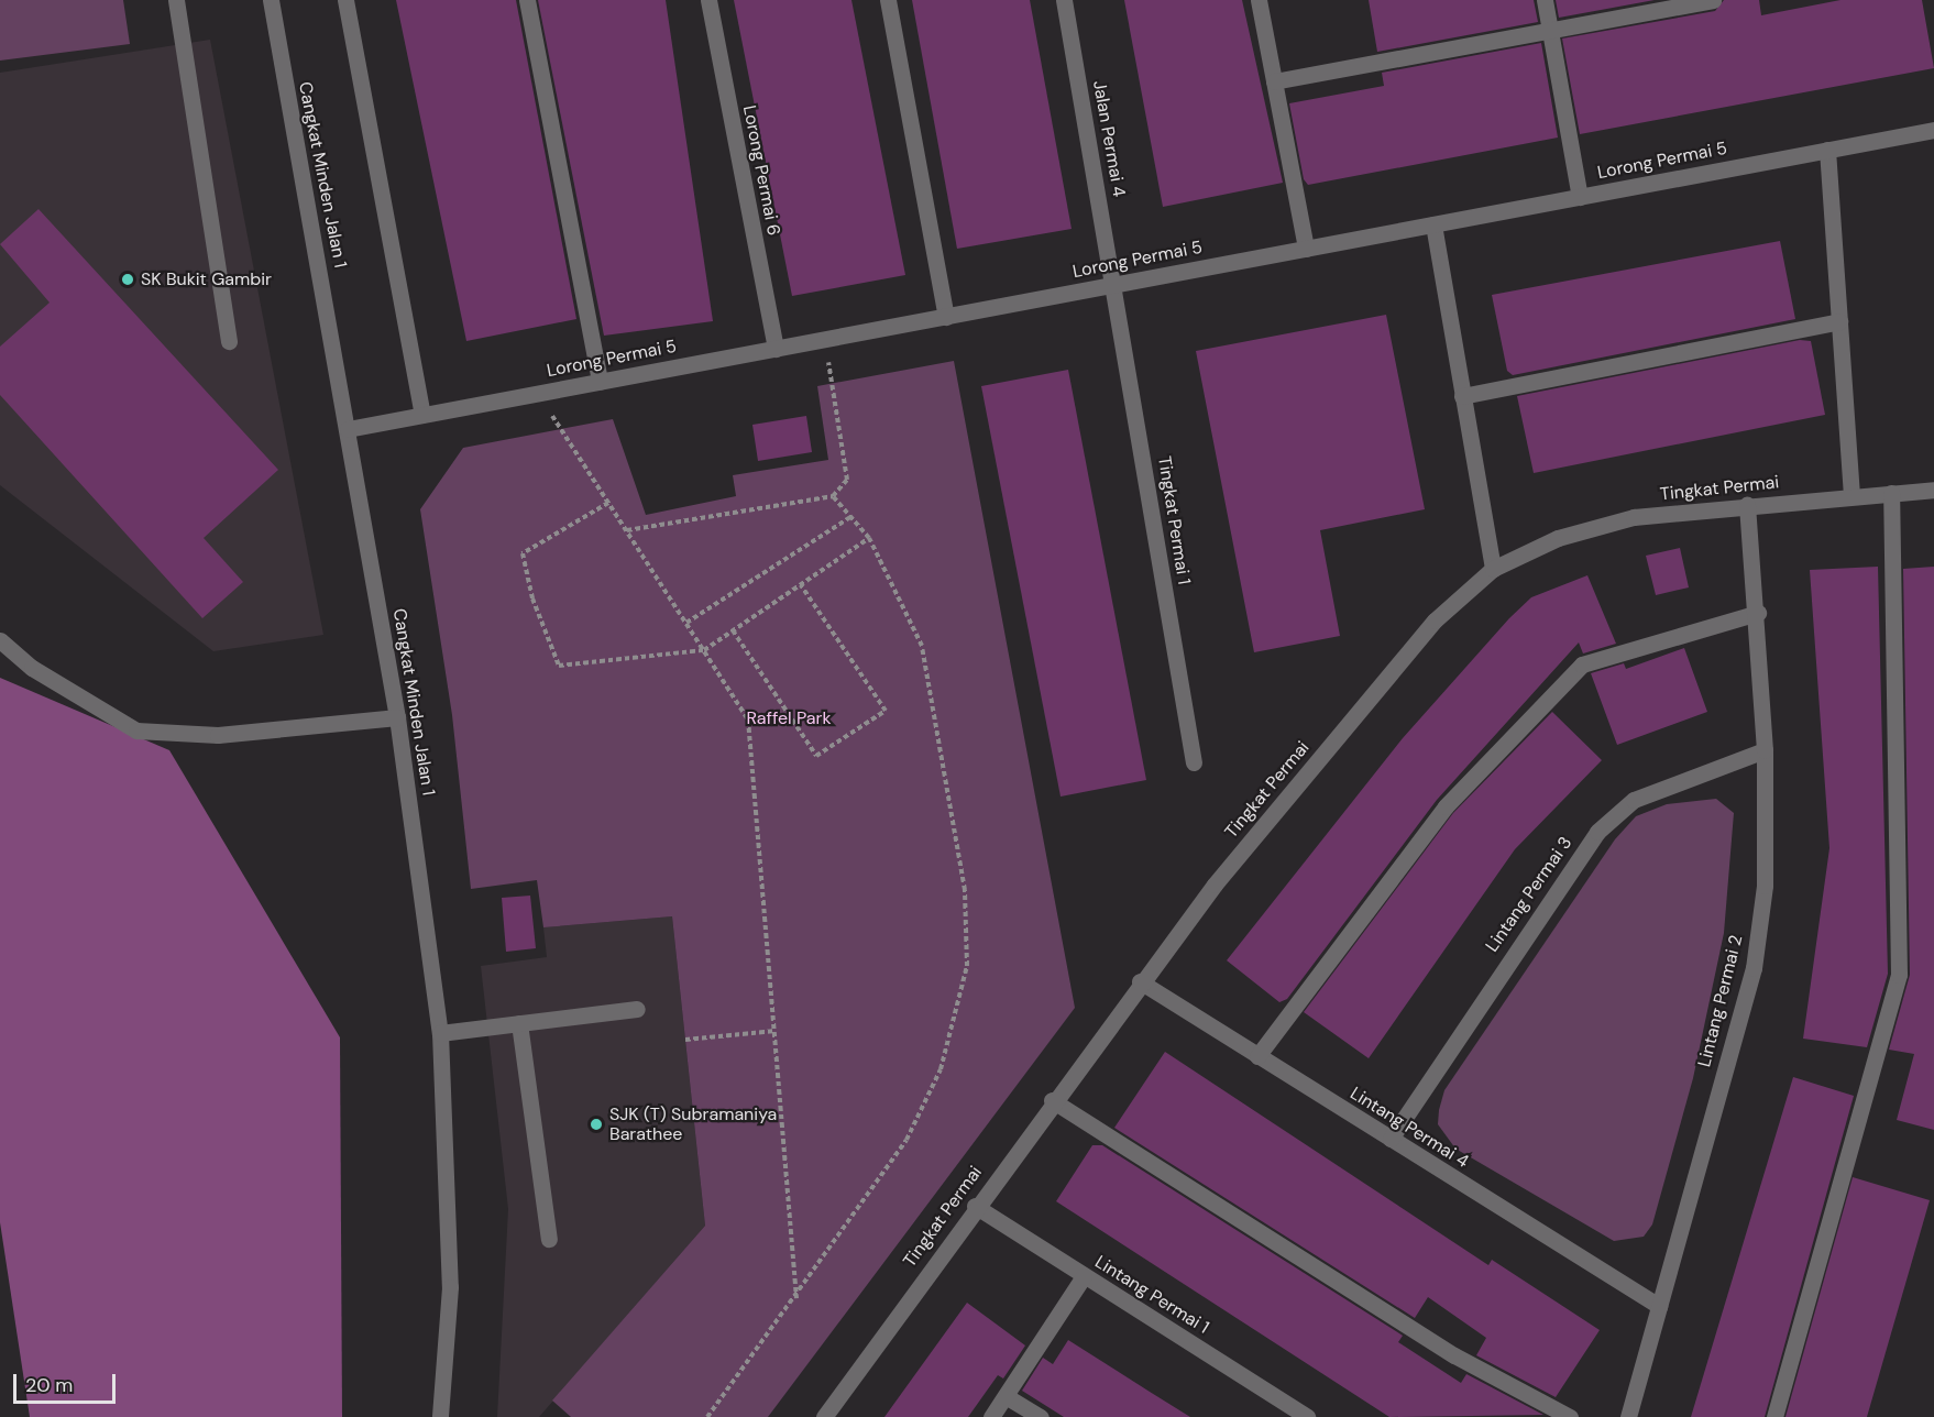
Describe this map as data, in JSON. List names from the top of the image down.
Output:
{
  "streets": {
    "street": [
      "Jalan Permai 4",
      "Lorong Permai 5",
      "Lorong Permai 6",
      "Cangkat Minden Jalan 1",
      "Tingkat Permai",
      "Tingkat Permai 1",
      "Lintang Permai 3",
      "Lintang Permai 2",
      "Lintang Permai 4",
      "Lintang Permai 1"
    ]
  },
  "crossings": [
    ["Jalan Permai 4", "Lorong Permai 5"],
    ["Jalan Permai 4", "Tingkat Permai 1"],
    ["Lorong Permai 5", "Lorong Permai 6"],
    ["Lorong Permai 5", "Cangkat Minden Jalan 1"],
    ["Lorong Permai 5", "Tingkat Permai 1"],
    ["Tingkat Permai", "Lintang Permai 2"],
    ["Tingkat Permai", "Lintang Permai 4"],
    ["Tingkat Permai", "Lintang Permai 1"],
    ["Lintang Permai 3", "Lintang Permai 2"],
    ["Lintang Permai 3", "Lintang Permai 4"],
    ["Lintang Permai 2", "Lintang Permai 4"]
  ],
  "parks": ["Raffel Park"],
  "places": ["SK Bukit Gambir", "SJK (T) Subramaniya Barathee"],
  "scale_bar": "20 m"
}
